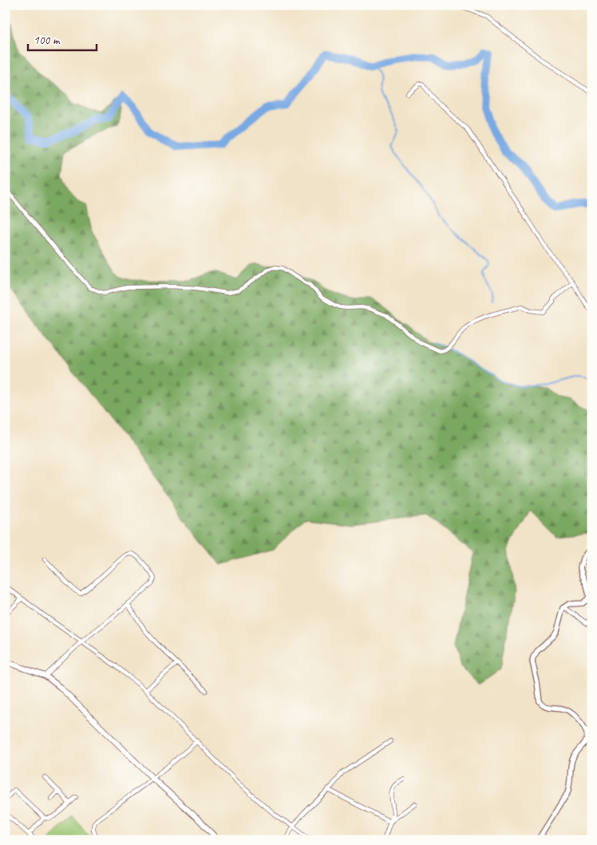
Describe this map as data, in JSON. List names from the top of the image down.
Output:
{
  "scale_bar": "100 m"
}
